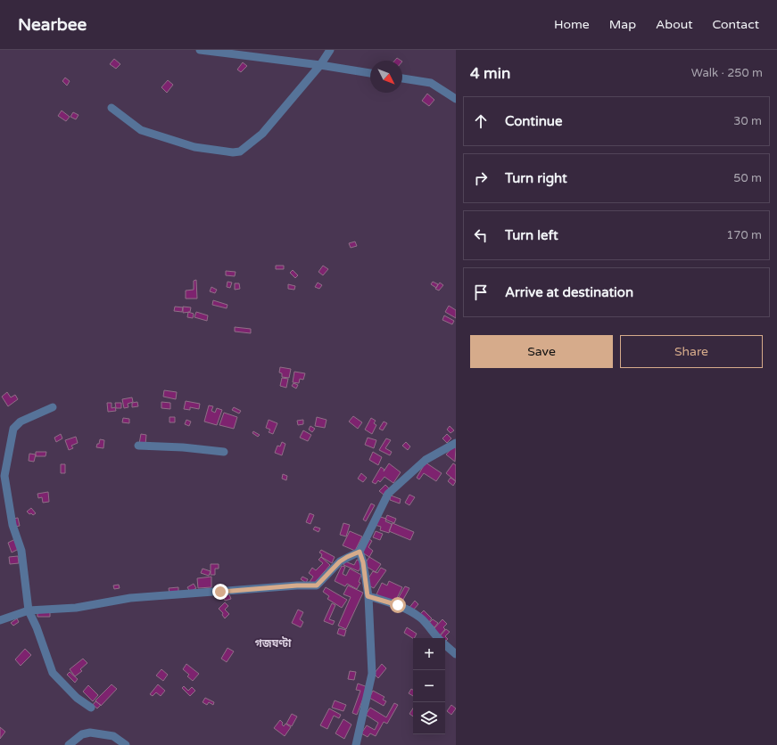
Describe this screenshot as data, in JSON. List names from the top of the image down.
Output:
{
  "districts": ["গজঘণ্টা"],
  "north": "bottom right",
  "page": {
    "header": "Nearbee",
    "nav": [
      "Home",
      "Map",
      "About",
      "Contact"
    ],
    "heading": ["4 min", "Walk · 250 m"],
    "list": [
      ["Continue", "30 m"],
      ["Turn right", "50 m"],
      ["Turn left", "170 m"],
      "Arrive at destination"
    ],
    "buttons": ["Save", "Share"],
    "map_buttons": ["+", "−"]
  }
}
